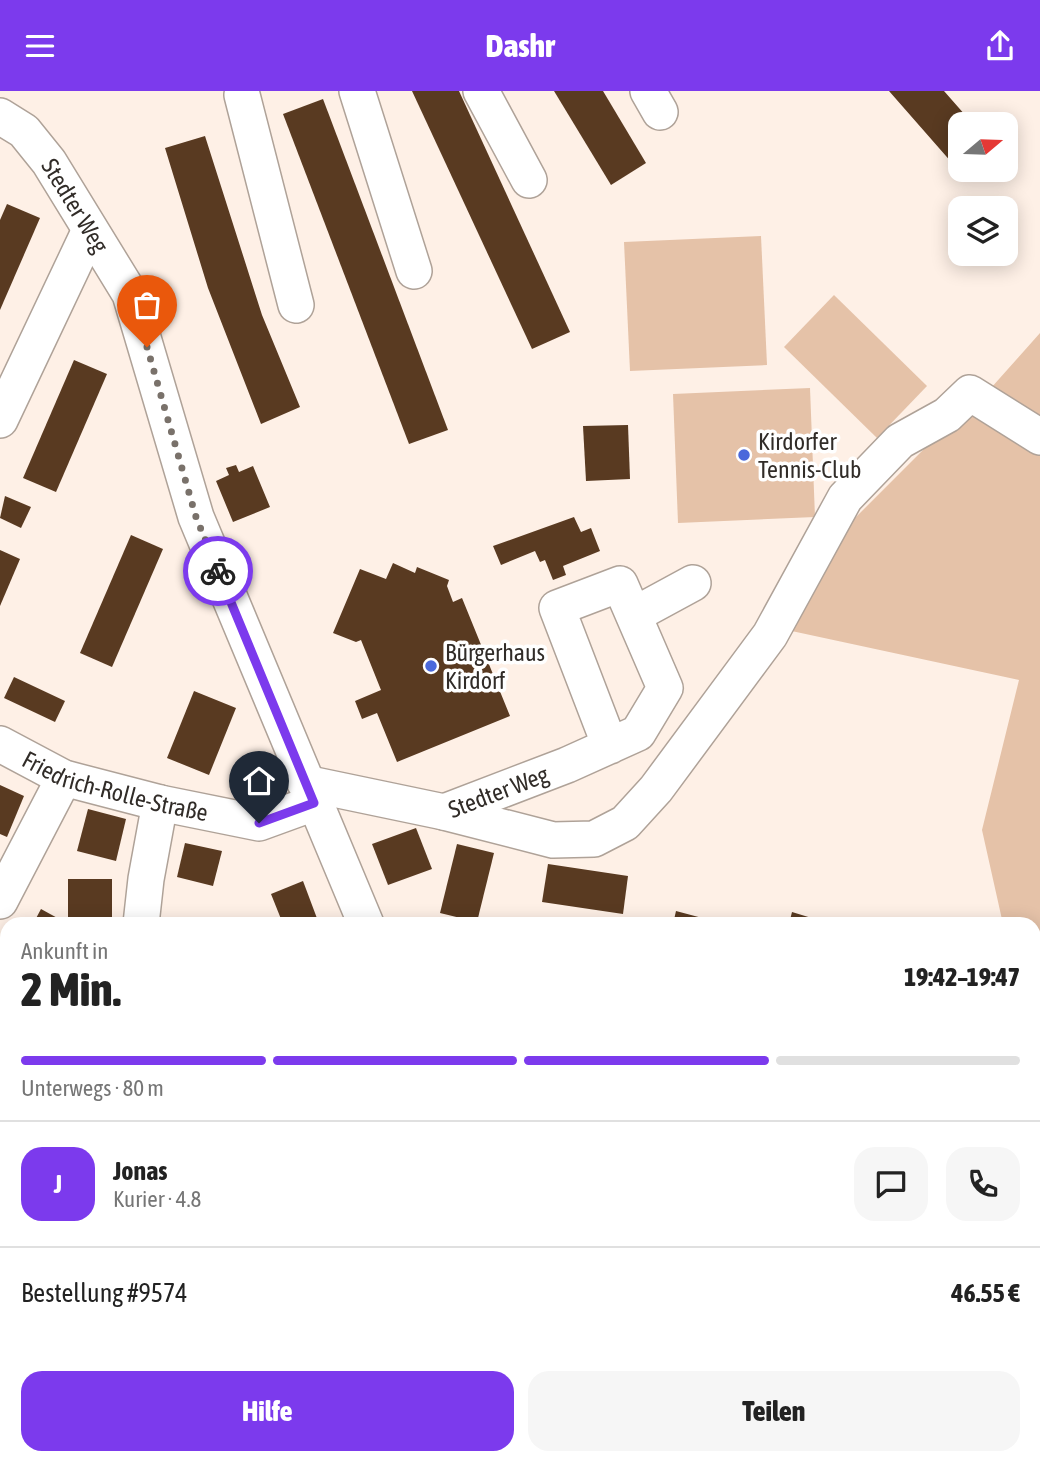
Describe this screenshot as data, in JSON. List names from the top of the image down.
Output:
{
  "streets": {
    "street": ["Stedter Weg", "Friedrich-Rolle-Straße"]
  },
  "crossings": [
    ["Stedter Weg", "Friedrich-Rolle-Straße"]
  ],
  "places": ["Kirdorfer Tennis-Club", "Bürgerhaus Kirdorf"],
  "north": "right",
  "page": {
    "header": "Dashr",
    "heading": ["2 Min.", "Ankunft in", "19:42–19:47"],
    "panel": [
      "Jonas",
      "Kurier · 4.8",
      "Bestellung #9574",
      "46.55 €"
    ],
    "bar": "Unterwegs · 80 m",
    "round": "J",
    "buttons": ["Hilfe", "Teilen"]
  }
}
